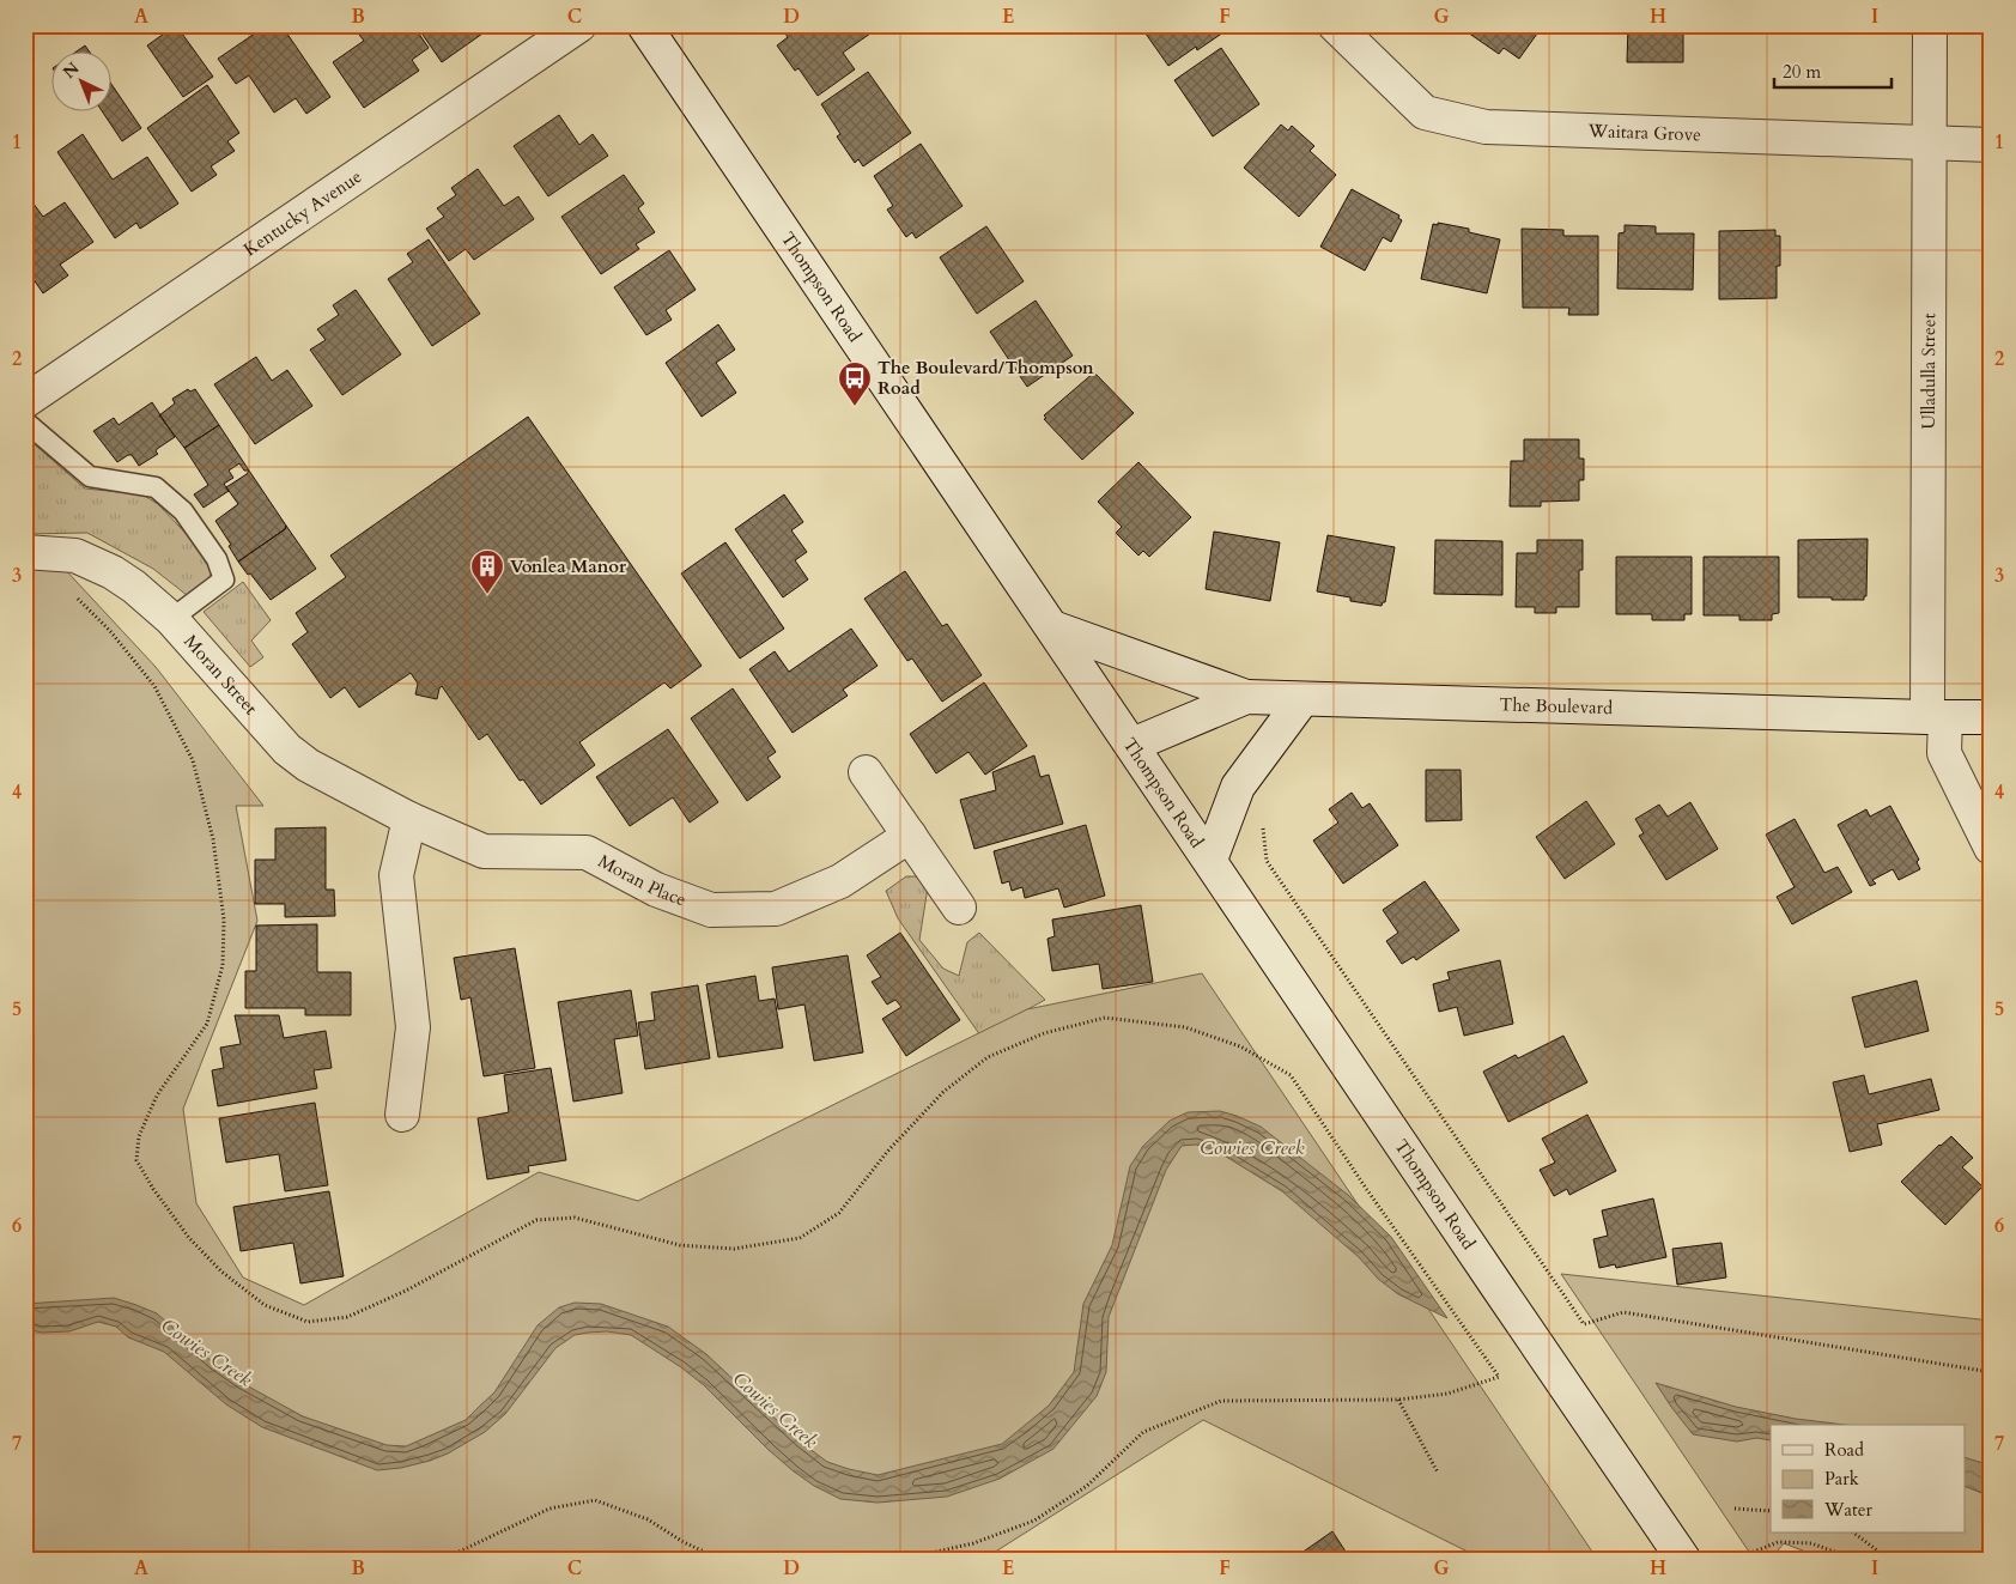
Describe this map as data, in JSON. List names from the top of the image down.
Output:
{
  "streets": {
    "street": [
      "Waitara Grove",
      "Kentucky Avenue",
      "Thompson Road",
      "Ulladulla Street",
      "Moran Street",
      "The Boulevard",
      "Moran Place"
    ]
  },
  "crossings": [
    ["Waitara Grove", "Ulladulla Street"],
    ["Thompson Road", "The Boulevard"],
    ["Ulladulla Street", "The Boulevard"],
    ["Moran Street", "Moran Place"]
  ],
  "water": ["Cowies Creek"],
  "places": {
    "bus stop": ["The Boulevard/Thompson Road"],
    "building": ["Vonlea Manor"]
  },
  "legend": ["Road", "Park", "Water"],
  "scale_bar": "20 m",
  "north": "top left",
  "grid": {
    "columns": [
      "A",
      "B",
      "C",
      "D",
      "E",
      "F",
      "G",
      "H",
      "I"
    ],
    "rows": [
      "1",
      "2",
      "3",
      "4",
      "5",
      "6",
      "7"
    ]
  }
}
